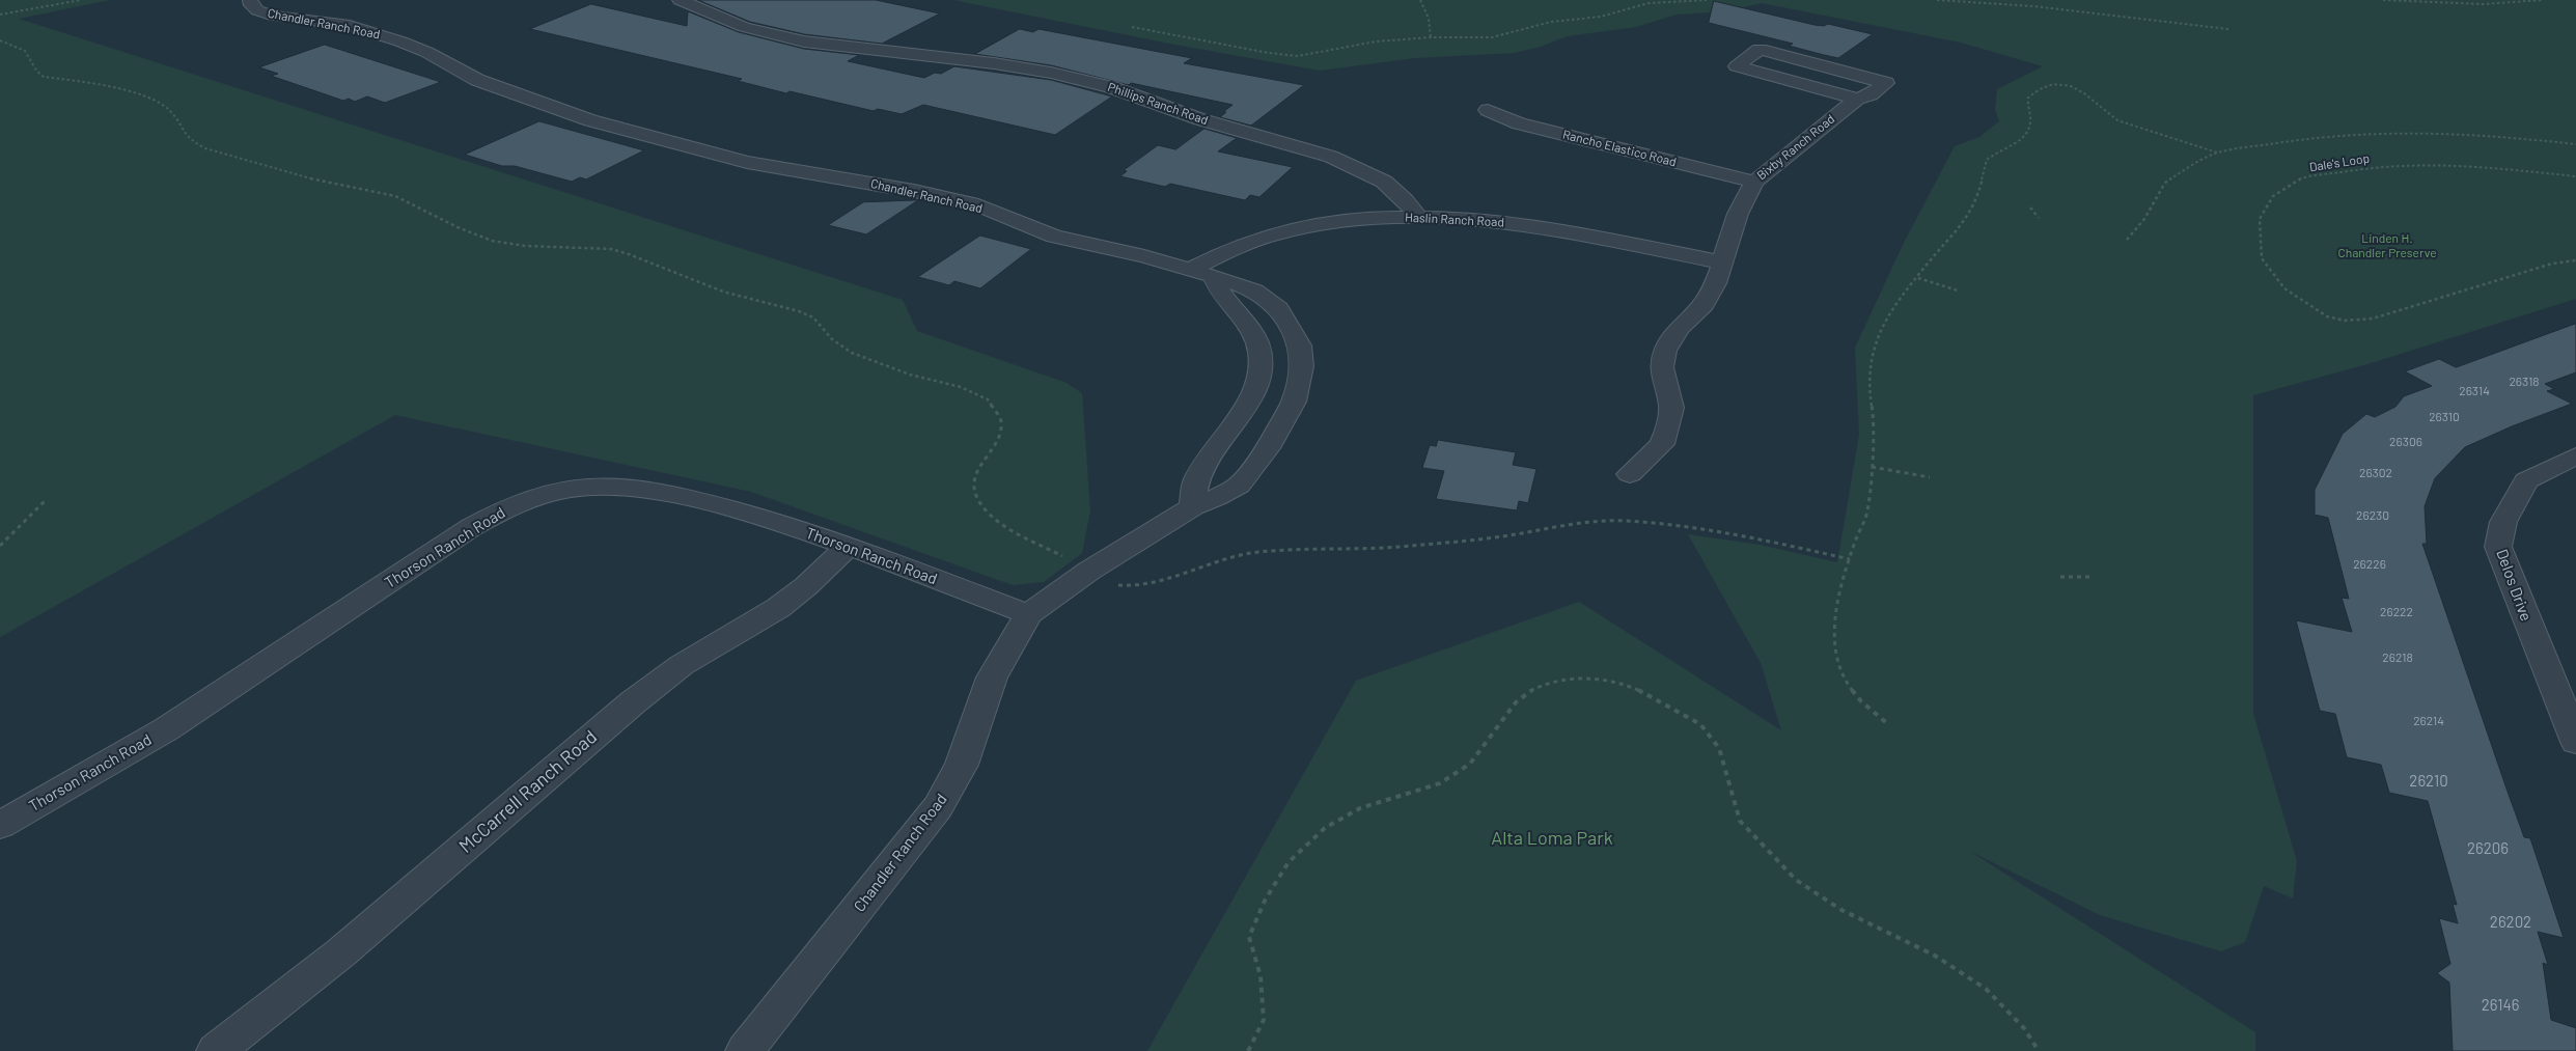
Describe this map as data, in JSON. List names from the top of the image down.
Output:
{
  "streets": {
    "street": [
      "Chandler Ranch Road",
      "Phillips Ranch Road",
      "Bixby Ranch Road",
      "Rancho Elastico Road",
      "Haslin Ranch Road",
      "Thorson Ranch Road",
      "Delos Drive",
      "McCarrell Ranch Road"
    ],
    "path": ["Dale's Loop"]
  },
  "crossings": [
    ["Chandler Ranch Road", "Haslin Ranch Road"],
    ["Chandler Ranch Road", "Thorson Ranch Road"],
    ["Phillips Ranch Road", "Haslin Ranch Road"],
    ["Bixby Ranch Road", "Rancho Elastico Road"],
    ["Bixby Ranch Road", "Haslin Ranch Road"],
    ["Thorson Ranch Road", "McCarrell Ranch Road"]
  ],
  "parks": ["Linden H. Chandler Preserve", "Alta Loma Park"],
  "house_numbers": [
    "26318",
    "26314",
    "26310",
    "26306",
    "26302",
    "26230",
    "26226",
    "26222",
    "26218",
    "26214",
    "26210",
    "26206",
    "26202",
    "26146"
  ]
}
